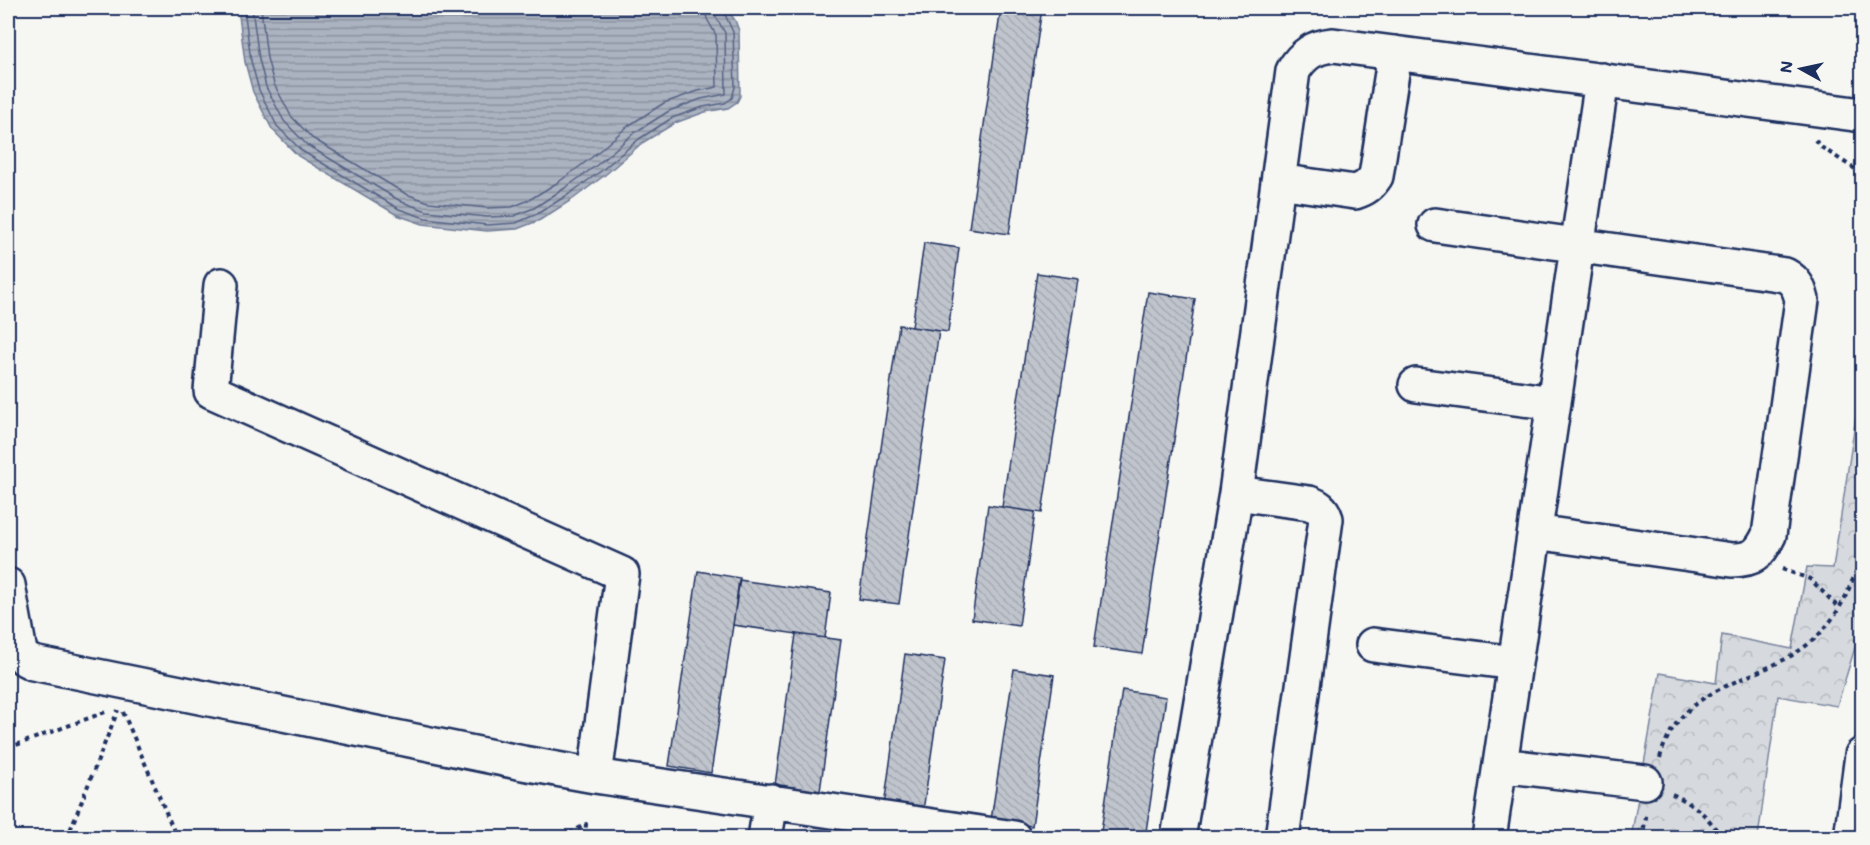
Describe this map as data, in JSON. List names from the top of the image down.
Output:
{
  "north": "left"
}
